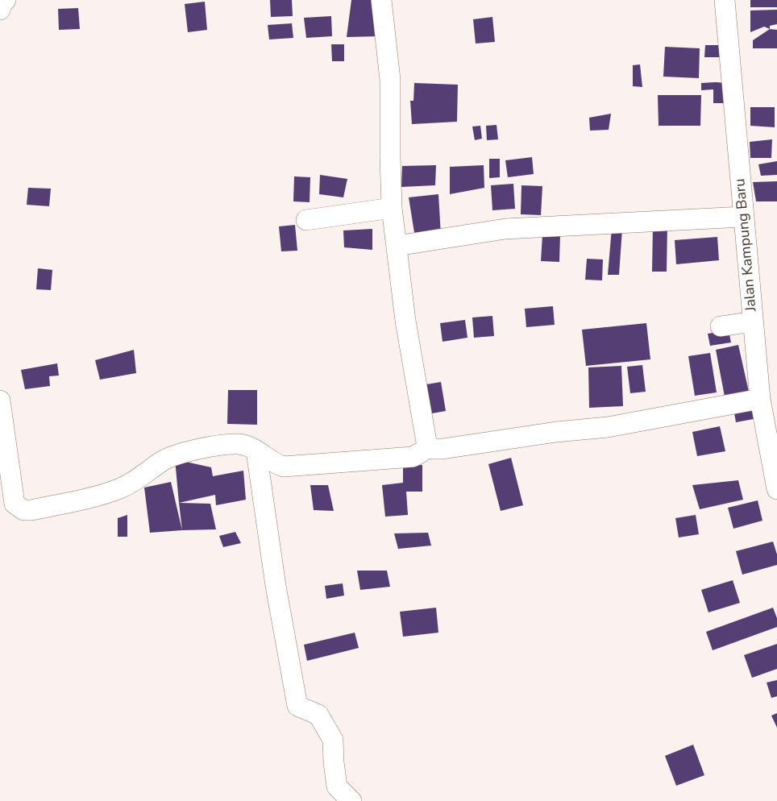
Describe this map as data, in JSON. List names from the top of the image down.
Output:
{
  "streets": {
    "street": ["Jalan Kampung Baru"]
  }
}
